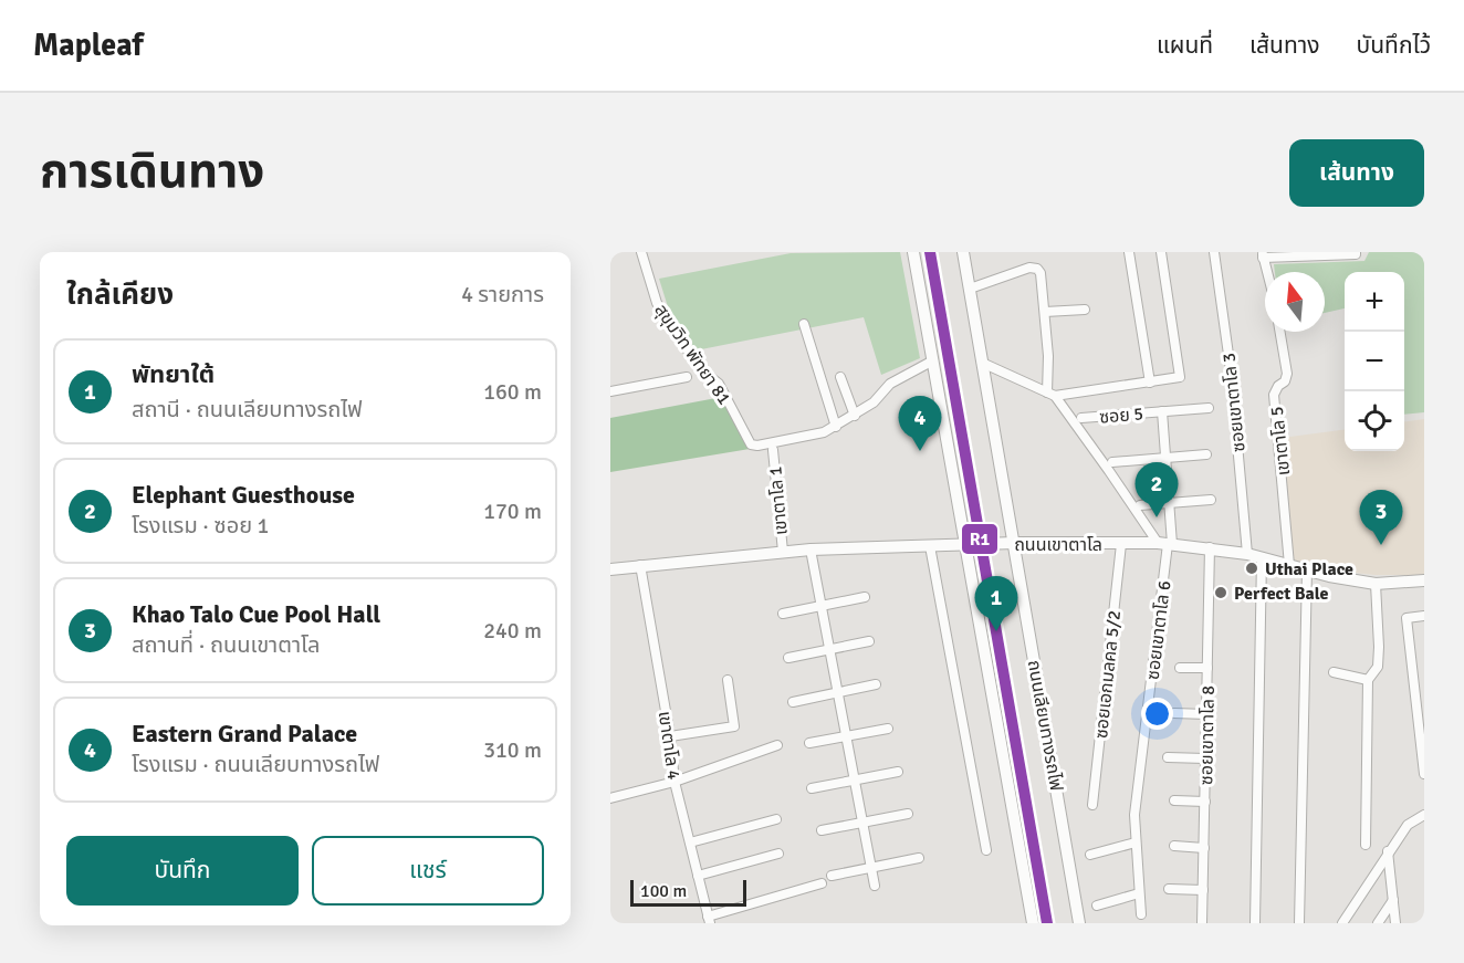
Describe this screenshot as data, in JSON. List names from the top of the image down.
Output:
{
  "streets": {
    "street": [
      "สุขุมวิท พัทยา 81",
      "ซอยเขาตาโล 3",
      "ซอย 5",
      "เขาตาโล 5",
      "เขาตาโล 1",
      "ถนนเขาตาโล",
      "ซอยเขาตาโล 6",
      "ซอยเอกมลคล 5/2",
      "ถนนเลียบทางรถไฟ",
      "ซอยเขาตาโล 8",
      "เขาตาโล 4"
    ]
  },
  "crossings": [
    ["ซอยเขาตาโล 3", "ถนนเขาตาโล"],
    ["ซอย 5", "ซอยเขาตาโล 6"],
    ["เขาตาโล 5", "ถนนเขาตาโล"],
    ["เขาตาโล 1", "ถนนเขาตาโล"],
    ["ถนนเขาตาโล", "ซอยเขาตาโล 6"],
    ["ถนนเขาตาโล", "ซอยเอกมลคล 5/2"],
    ["ถนนเขาตาโล", "ถนนเลียบทางรถไฟ"],
    ["ถนนเขาตาโล", "ซอยเขาตาโล 8"],
    ["ถนนเขาตาโล", "เขาตาโล 4"]
  ],
  "places": ["Uthai Place", "Perfect Bale"],
  "lines": ["transit line R1"],
  "scale_bar": "100 m",
  "north": "top",
  "page": {
    "header": "Mapleaf",
    "nav": ["แผนที่", "เส้นทาง", "บันทึกไว้"],
    "title": "การเดินทาง",
    "buttons": [
      "เส้นทาง",
      ["บันทึก", "แชร์"]
    ],
    "heading": ["ใกล้เคียง", "4 รายการ"],
    "map_buttons": ["+", "−"],
    "list": [
      {
        "mark": "1",
        "name": "พัทยาใต้",
        "note": "สถานี · ถนนเลียบทางรถไฟ",
        "value": "160 m"
      },
      {
        "mark": "2",
        "name": "Elephant Guesthouse",
        "note": "โรงแรม · ซอย 1",
        "value": "170 m"
      },
      {
        "mark": "3",
        "name": "Khao Talo Cue Pool Hall",
        "note": "สถานที่ · ถนนเขาตาโล",
        "value": "240 m"
      },
      {
        "mark": "4",
        "name": "Eastern Grand Palace",
        "note": "โรงแรม · ถนนเลียบทางรถไฟ",
        "value": "310 m"
      }
    ],
    "pins": [
      "4",
      "2",
      "3",
      "1"
    ],
    "scale": "100 m"
  }
}
